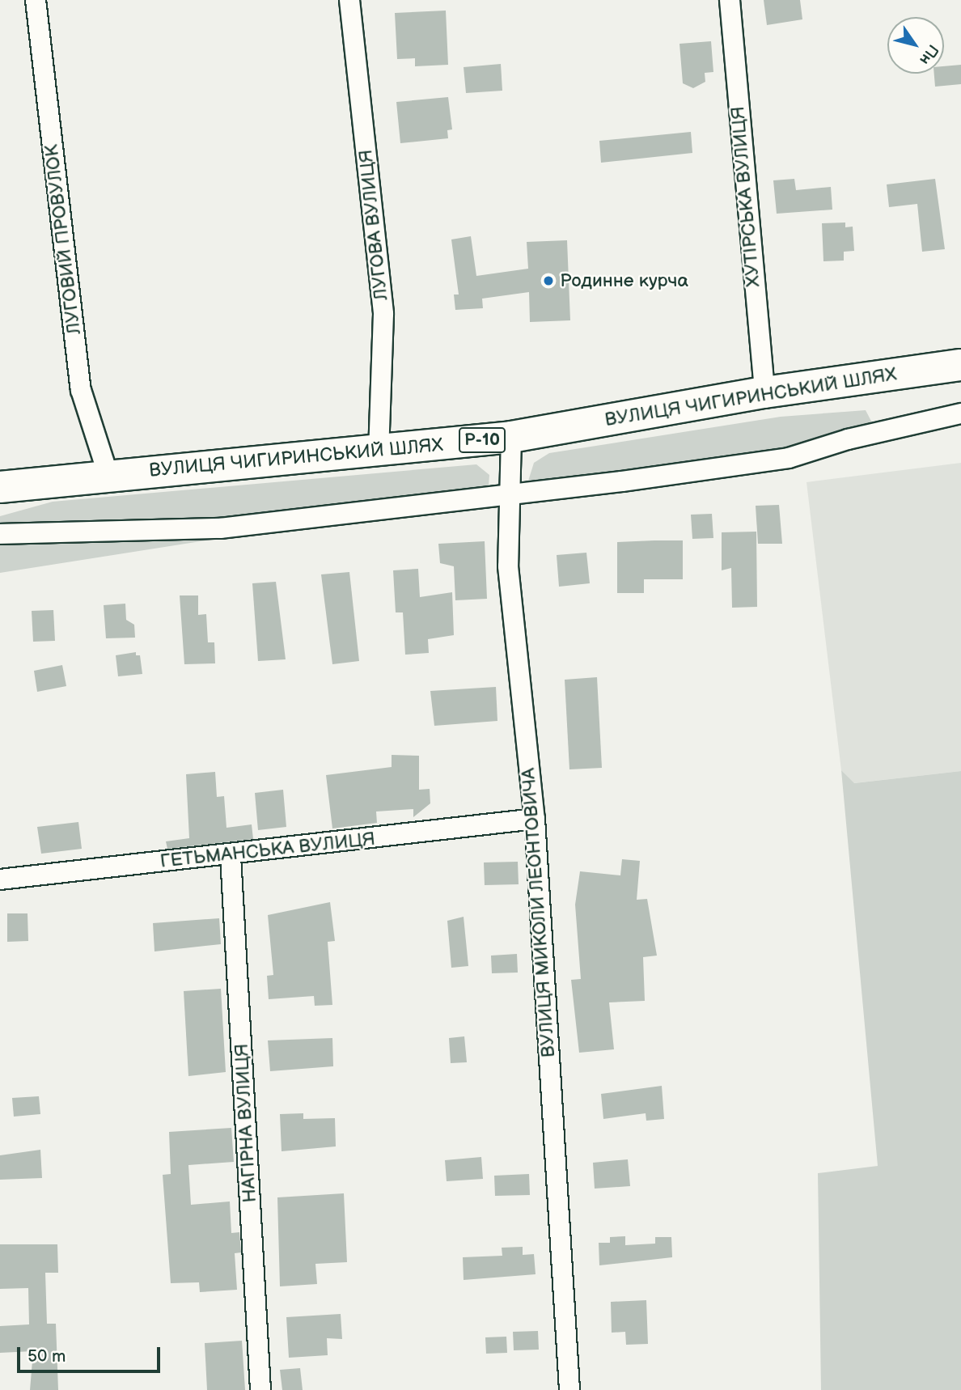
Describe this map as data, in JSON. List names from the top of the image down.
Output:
{
  "streets": {
    "main road": ["ВУЛИЦЯ ЧИГИРИНСЬКИЙ ШЛЯХ", "Р-10"],
    "street": [
      "ХУТІРСЬКА ВУЛИЦЯ",
      "ЛУГОВА ВУЛИЦЯ",
      "ЛУГОВИЙ ПРОВУЛОК",
      "ГЕТЬМАНСЬКА ВУЛИЦЯ",
      "ВУЛИЦЯ МИКОЛИ ЛЕОНТОВИЧА",
      "НАГІРНА ВУЛИЦЯ"
    ]
  },
  "crossings": [
    ["ХУТІРСЬКА ВУЛИЦЯ", "ВУЛИЦЯ ЧИГИРИНСЬКИЙ ШЛЯХ"],
    ["ЛУГОВА ВУЛИЦЯ", "ВУЛИЦЯ ЧИГИРИНСЬКИЙ ШЛЯХ"],
    ["ЛУГОВИЙ ПРОВУЛОК", "ВУЛИЦЯ ЧИГИРИНСЬКИЙ ШЛЯХ"],
    ["ВУЛИЦЯ ЧИГИРИНСЬКИЙ ШЛЯХ", "ВУЛИЦЯ МИКОЛИ ЛЕОНТОВИЧА"],
    ["ГЕТЬМАНСЬКА ВУЛИЦЯ", "ВУЛИЦЯ МИКОЛИ ЛЕОНТОВИЧА"],
    ["ГЕТЬМАНСЬКА ВУЛИЦЯ", "НАГІРНА ВУЛИЦЯ"]
  ],
  "places": ["Родинне курча"],
  "scale_bar": "50 m",
  "north": "bottom right"
}
